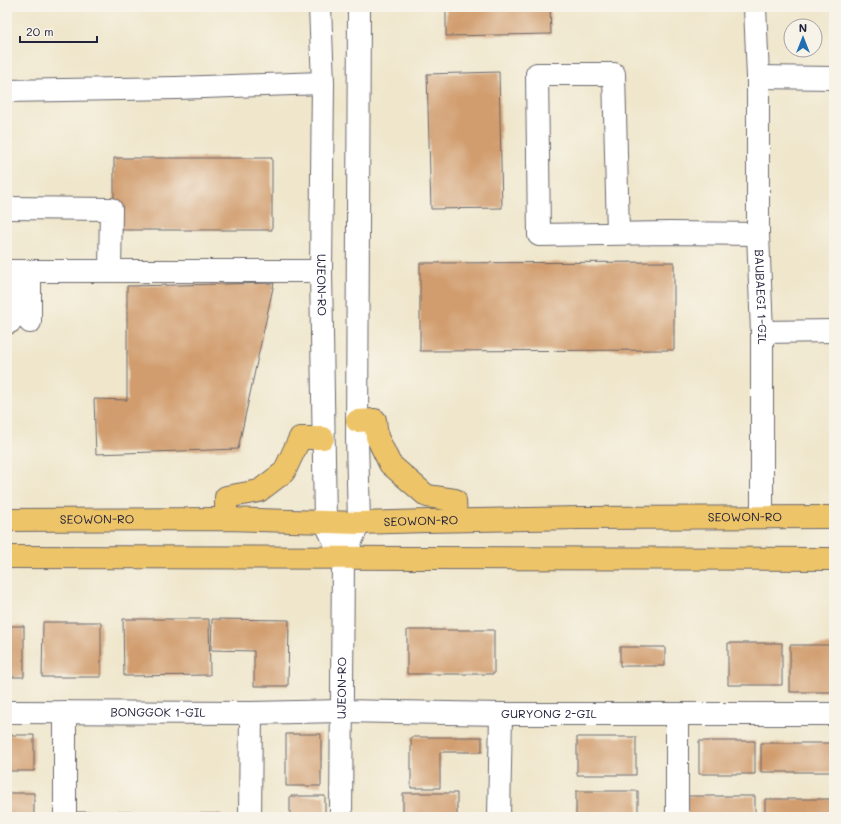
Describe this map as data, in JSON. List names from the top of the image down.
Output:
{
  "streets": {
    "main road": ["SEOWON-RO"],
    "street": [
      "UJEON-RO",
      "BAUBAEGI 1-GIL",
      "BONGGOK 1-GIL",
      "GURYONG 2-GIL"
    ]
  },
  "crossings": [
    ["UJEON-RO", "SEOWON-RO"],
    ["UJEON-RO", "BONGGOK 1-GIL"],
    ["BAUBAEGI 1-GIL", "SEOWON-RO"],
    ["BONGGOK 1-GIL", "GURYONG 2-GIL"]
  ],
  "scale_bar": "20 m",
  "north": "top"
}
